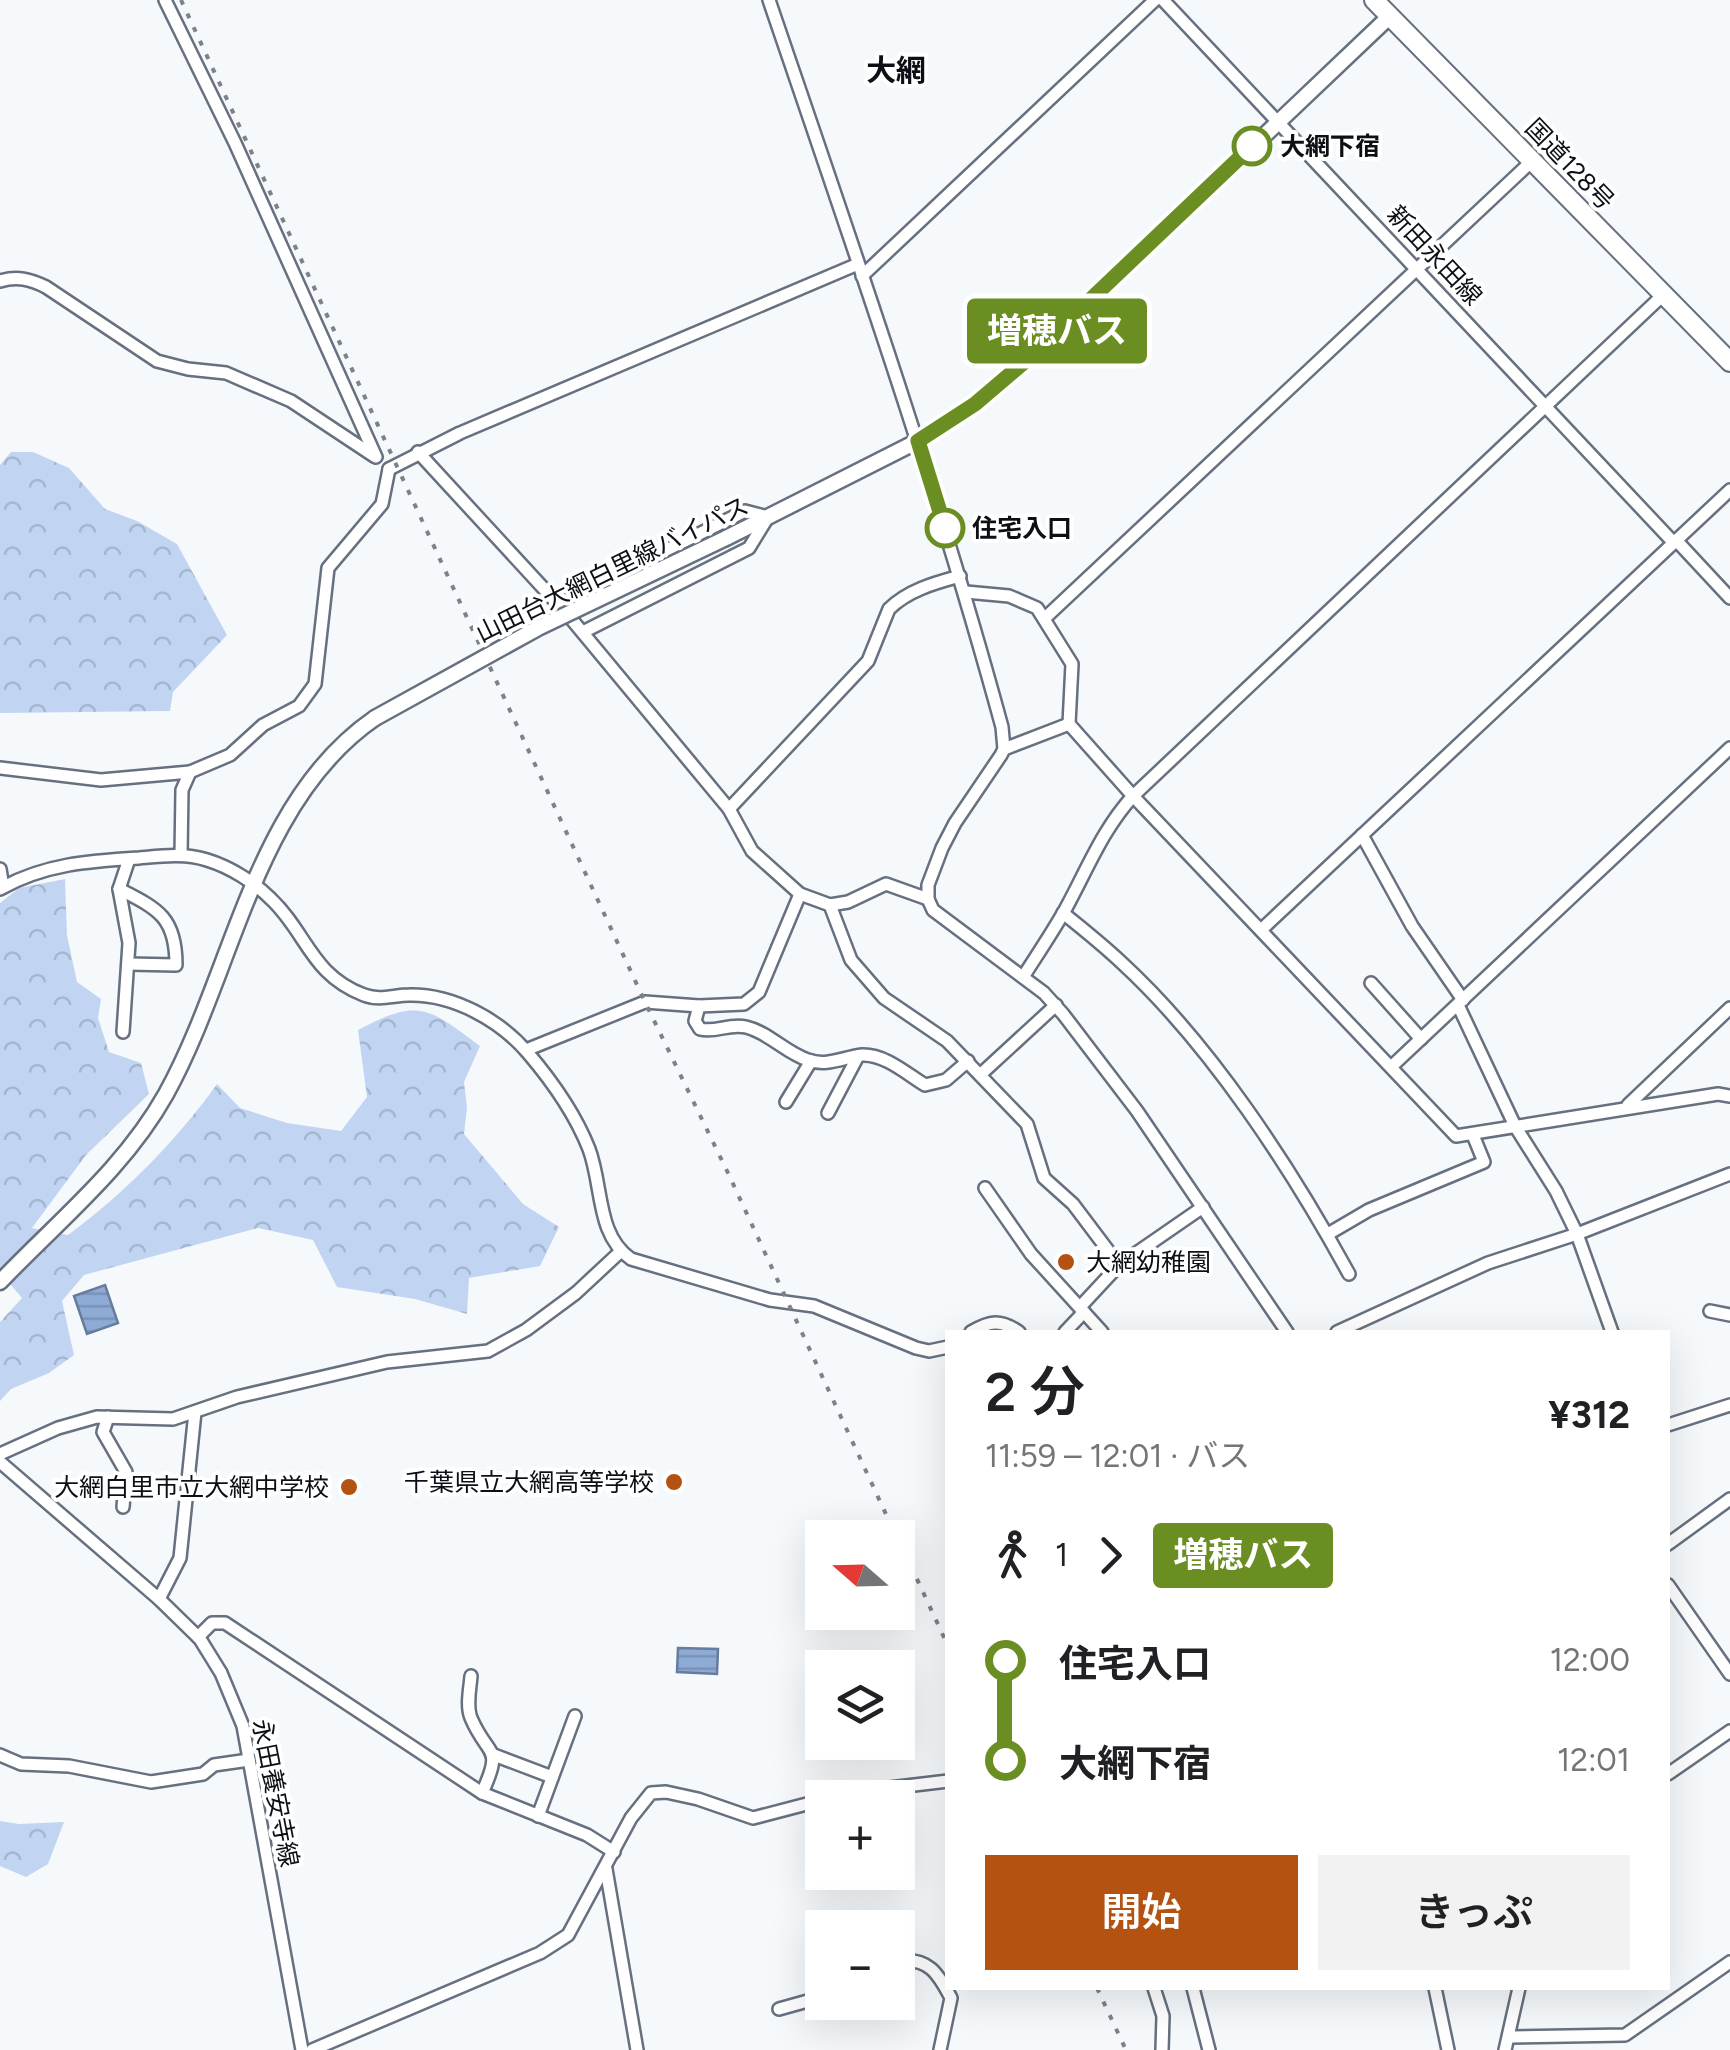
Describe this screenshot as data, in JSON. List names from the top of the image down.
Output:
{
  "streets": {
    "highway": ["国道128号"],
    "main road": ["山田台大網白里線バイパス"],
    "street": ["新田永田線", "永田養安寺線"]
  },
  "crossings": [
    ["国道128号", "山田台大網白里線バイパス"],
    ["新田永田線", "山田台大網白里線バイパス"]
  ],
  "districts": ["大網"],
  "places": [
    "大網下宿",
    "住宅入口",
    "大網幼稚園",
    "千葉県立大網高等学校",
    "大網白里市立大網中学校"
  ],
  "lines": ["bus line 増穂バス"],
  "north": "left",
  "page": {
    "on_map": "増穂バス",
    "heading": ["2 分", "11:59 – 12:01 · バス", "¥312"],
    "legs": ["1", "増穂バス"],
    "map_buttons": ["+", "−"],
    "list": [
      {
        "name": "住宅入口",
        "value": "12:00"
      },
      {
        "name": "大網下宿",
        "value": "12:01"
      }
    ],
    "buttons": ["開始", "きっぷ"]
  }
}
